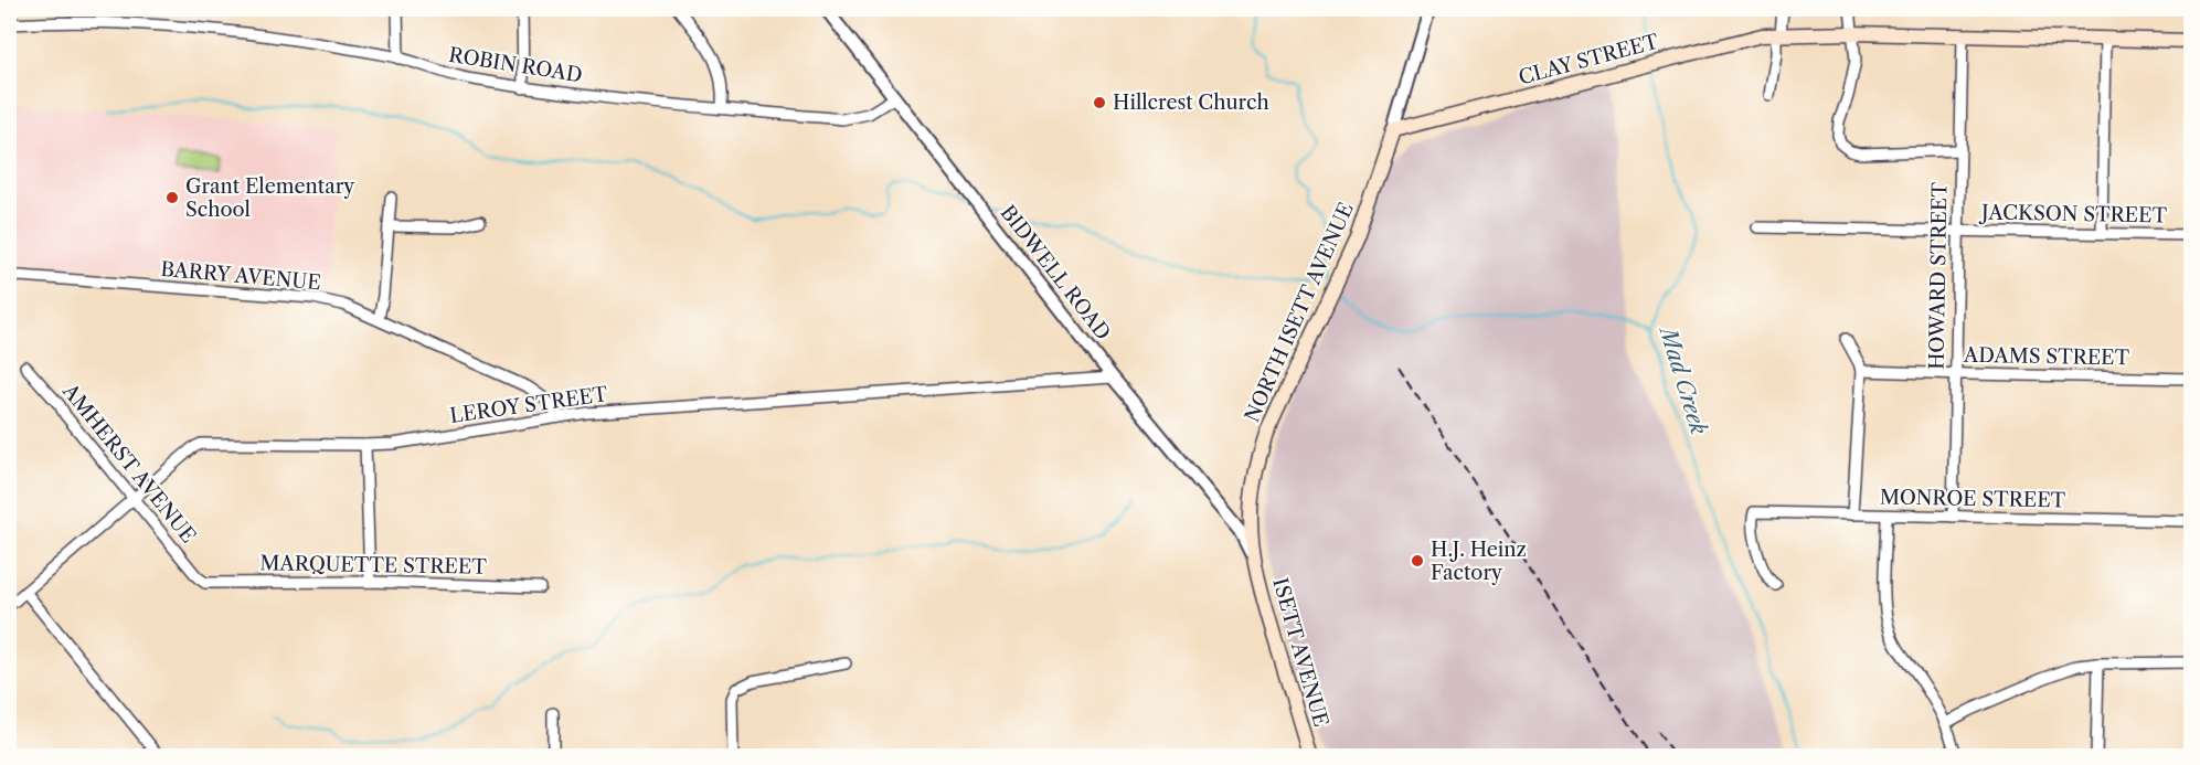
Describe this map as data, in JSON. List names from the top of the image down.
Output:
{
  "streets": {
    "main road": ["CLAY STREET", "NORTH ISETT AVENUE", "ISETT AVENUE"],
    "street": [
      "ROBIN ROAD",
      "JACKSON STREET",
      "BIDWELL ROAD",
      "BARRY AVENUE",
      "HOWARD STREET",
      "ADAMS STREET",
      "LEROY STREET",
      "AMHERST AVENUE",
      "MONROE STREET",
      "MARQUETTE STREET"
    ]
  },
  "crossings": [
    ["CLAY STREET", "HOWARD STREET"],
    ["CLAY STREET", "NORTH ISETT AVENUE"],
    ["ROBIN ROAD", "BIDWELL ROAD"],
    ["JACKSON STREET", "HOWARD STREET"],
    ["BIDWELL ROAD", "NORTH ISETT AVENUE"],
    ["BIDWELL ROAD", "LEROY STREET"],
    ["BIDWELL ROAD", "ISETT AVENUE"],
    ["BARRY AVENUE", "LEROY STREET"],
    ["HOWARD STREET", "ADAMS STREET"],
    ["HOWARD STREET", "MONROE STREET"],
    ["NORTH ISETT AVENUE", "ISETT AVENUE"],
    ["LEROY STREET", "AMHERST AVENUE"],
    ["AMHERST AVENUE", "MARQUETTE STREET"]
  ],
  "water": ["Mad Creek"],
  "places": ["Hillcrest Church", "Grant Elementary School", "H.J. Heinz Factory"]
}
